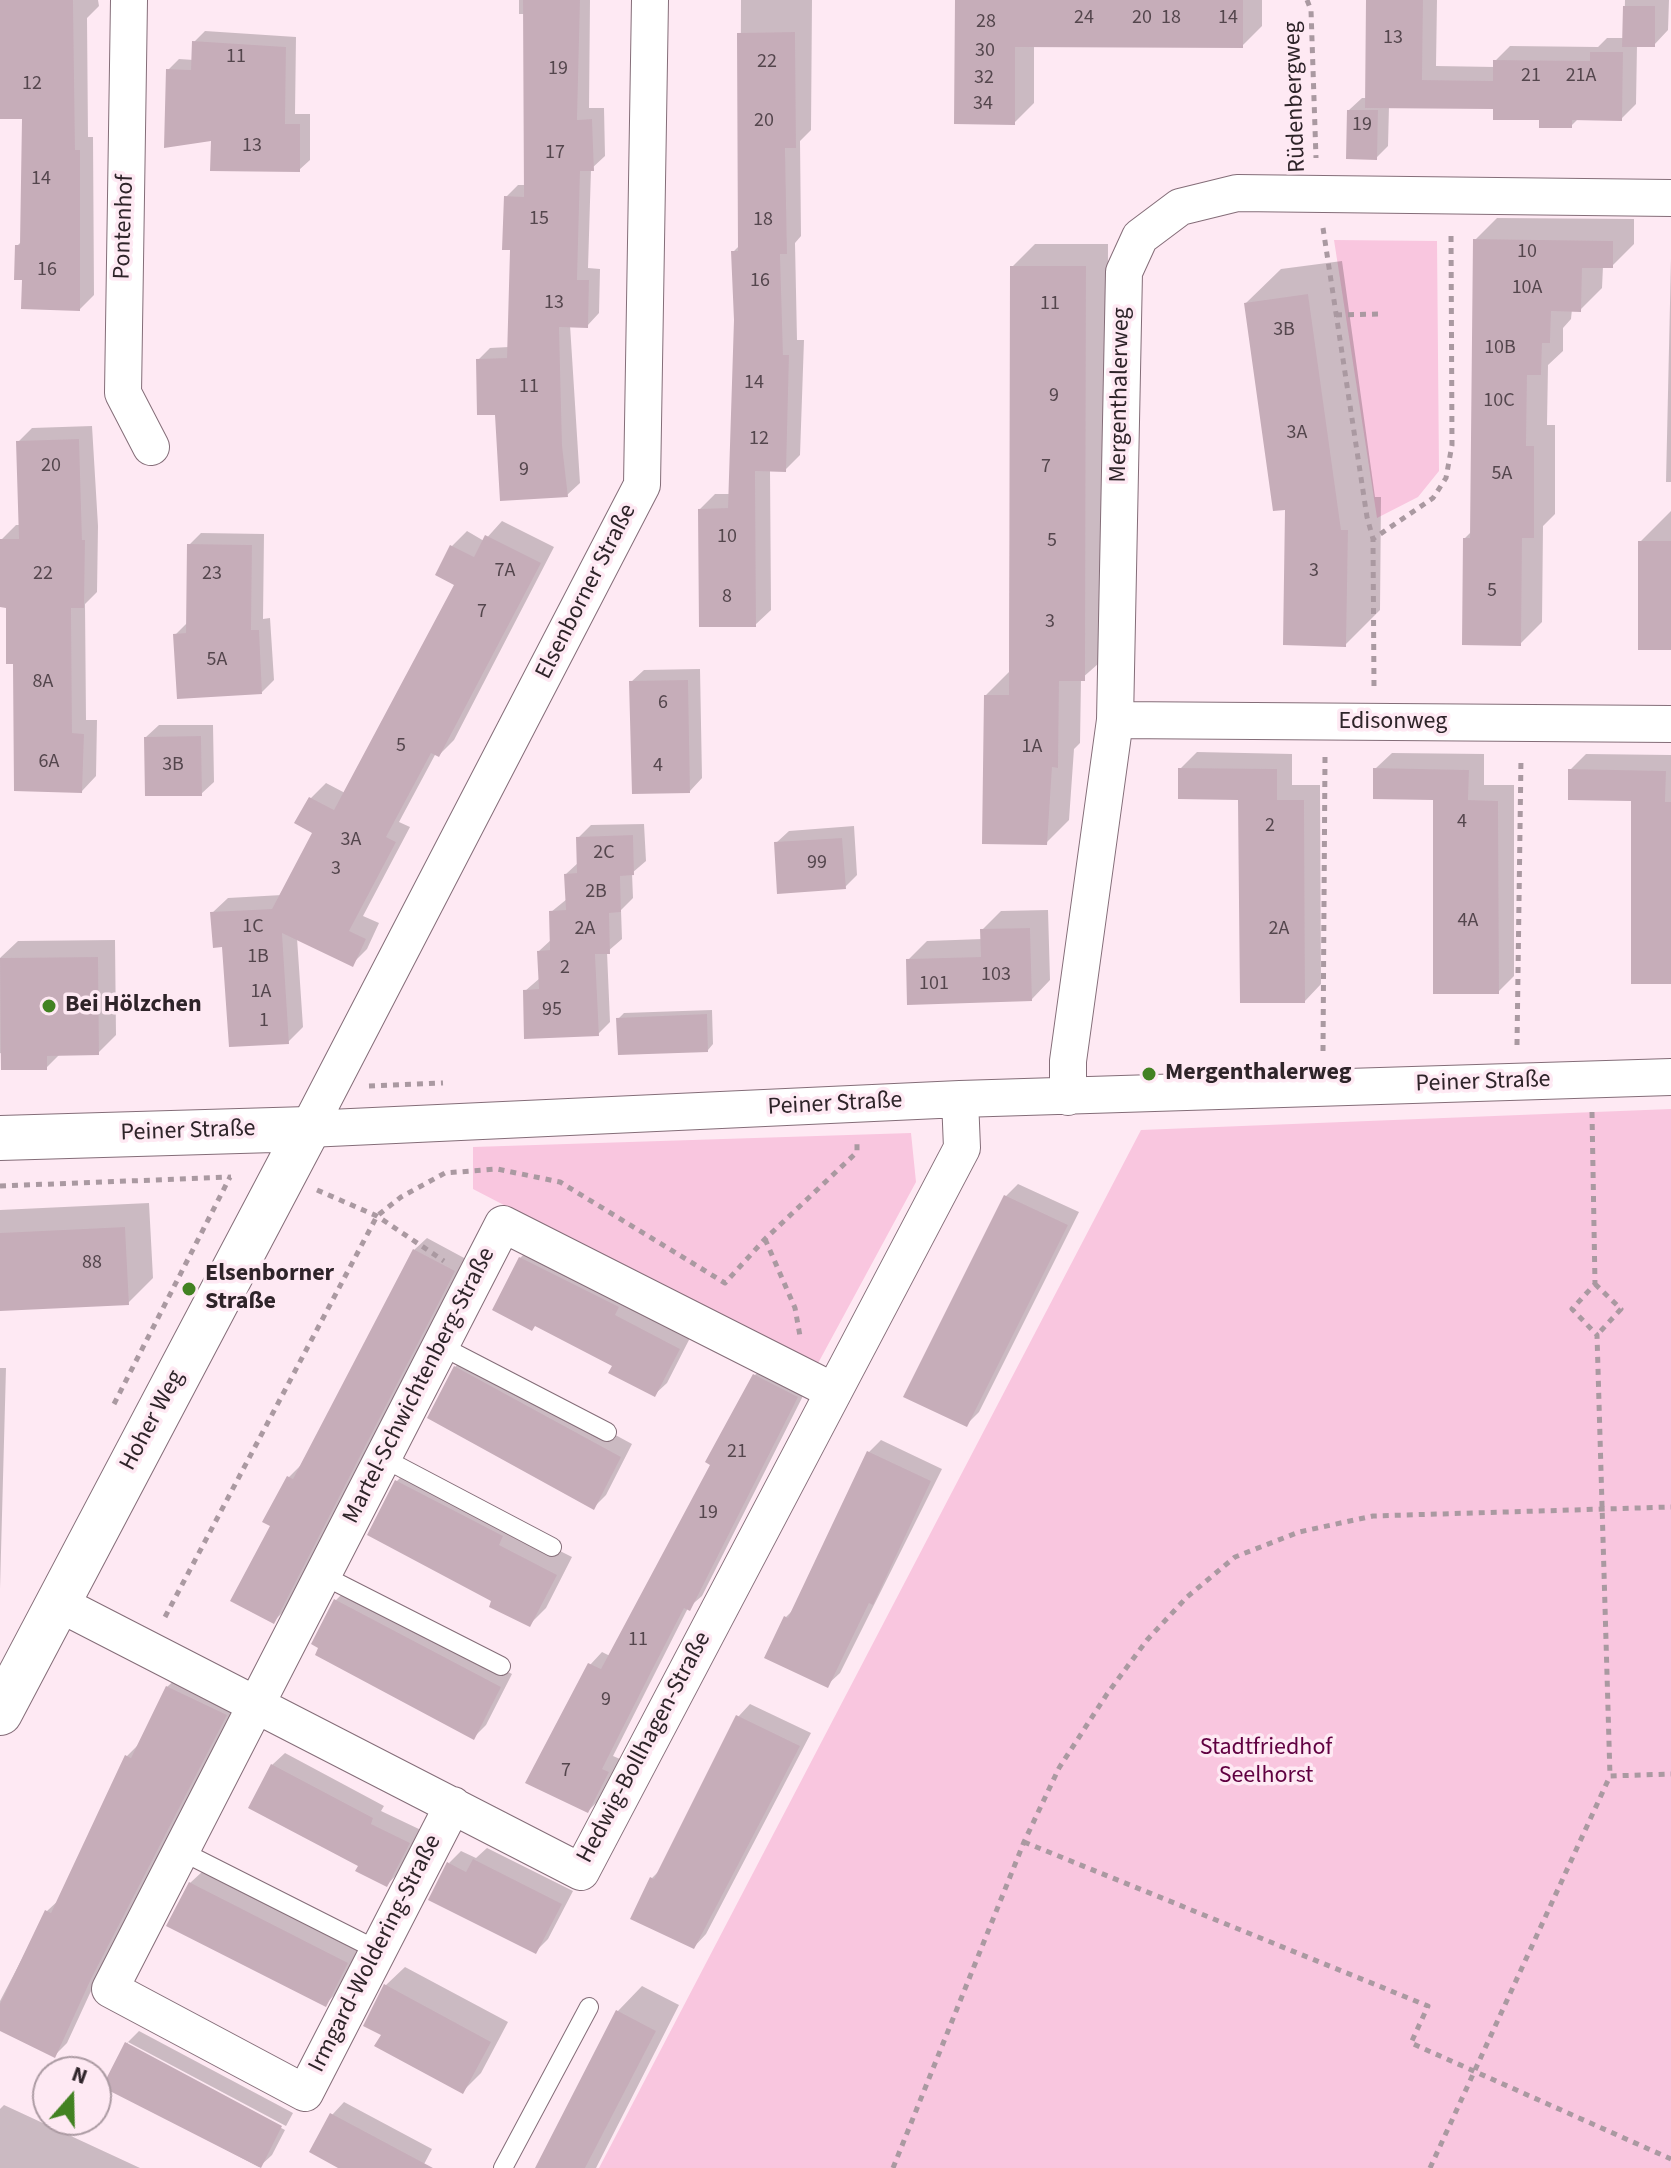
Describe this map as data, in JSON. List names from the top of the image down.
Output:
{
  "streets": {
    "street": [
      "Pontenhof",
      "Mergenthalerweg",
      "Elsenborner Straße",
      "Edisonweg",
      "Peiner Straße",
      "Martel-Schwichtenberg-Straße",
      "Hoher Weg",
      "Hedwig-Bollhagen-Straße",
      "Irmgard-Woldering-Straße"
    ],
    "path": ["Rüdenbergweg"]
  },
  "crossings": [
    ["Rüdenbergweg", "Mergenthalerweg"],
    ["Rüdenbergweg", "Edisonweg"],
    ["Mergenthalerweg", "Edisonweg"],
    ["Mergenthalerweg", "Peiner Straße"],
    ["Elsenborner Straße", "Peiner Straße"],
    ["Elsenborner Straße", "Hoher Weg"],
    ["Peiner Straße", "Hoher Weg"],
    ["Peiner Straße", "Hedwig-Bollhagen-Straße"],
    ["Martel-Schwichtenberg-Straße", "Hedwig-Bollhagen-Straße"],
    ["Martel-Schwichtenberg-Straße", "Irmgard-Woldering-Straße"],
    ["Hoher Weg", "Hedwig-Bollhagen-Straße"],
    ["Hedwig-Bollhagen-Straße", "Irmgard-Woldering-Straße"]
  ],
  "parks": ["Stadtfriedhof Seelhorst"],
  "places": ["Bei Hölzchen", "Mergenthalerweg", "Elsenborner Straße"],
  "house_numbers": [
    "24",
    "20",
    "18",
    "14",
    "28",
    "13",
    "30",
    "11",
    "22",
    "19",
    "21",
    "21A",
    "32",
    "12",
    "34",
    "20",
    "19",
    "13",
    "17",
    "14",
    "15",
    "18",
    "10",
    "16",
    "16",
    "10A",
    "13",
    "11",
    "3B",
    "10B",
    "14",
    "11",
    "9",
    "10C",
    "3A",
    "12",
    "20",
    "7",
    "9",
    "5A",
    "10",
    "5",
    "7A",
    "3",
    "22",
    "23",
    "5",
    "8",
    "7",
    "3",
    "5A",
    "8A",
    "6",
    "5",
    "1A",
    "6A",
    "3B",
    "4",
    "4",
    "2",
    "3A",
    "2C",
    "99",
    "3",
    "2B",
    "4A",
    "1C",
    "2A",
    "2A",
    "1B",
    "2",
    "103",
    "101",
    "1A",
    "95",
    "1",
    "88",
    "21",
    "19",
    "11",
    "9",
    "7"
  ],
  "north": "top"
}
